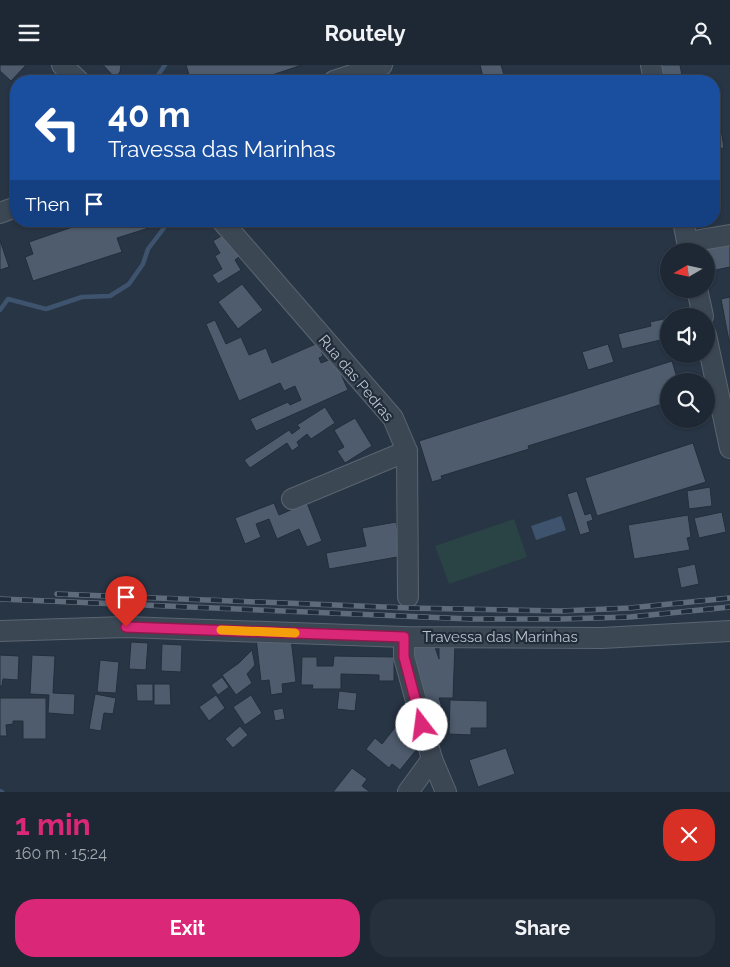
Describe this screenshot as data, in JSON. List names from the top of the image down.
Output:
{
  "streets": {
    "street": ["Rua das Pedras", "Travessa das Marinhas"]
  },
  "north": "left",
  "page": {
    "header": "Routely",
    "turn": ["40 m", "Travessa das Marinhas"],
    "then": "Then",
    "heading": ["1 min", "160 m · 15:24"],
    "buttons": ["Exit", "Share"]
  }
}
